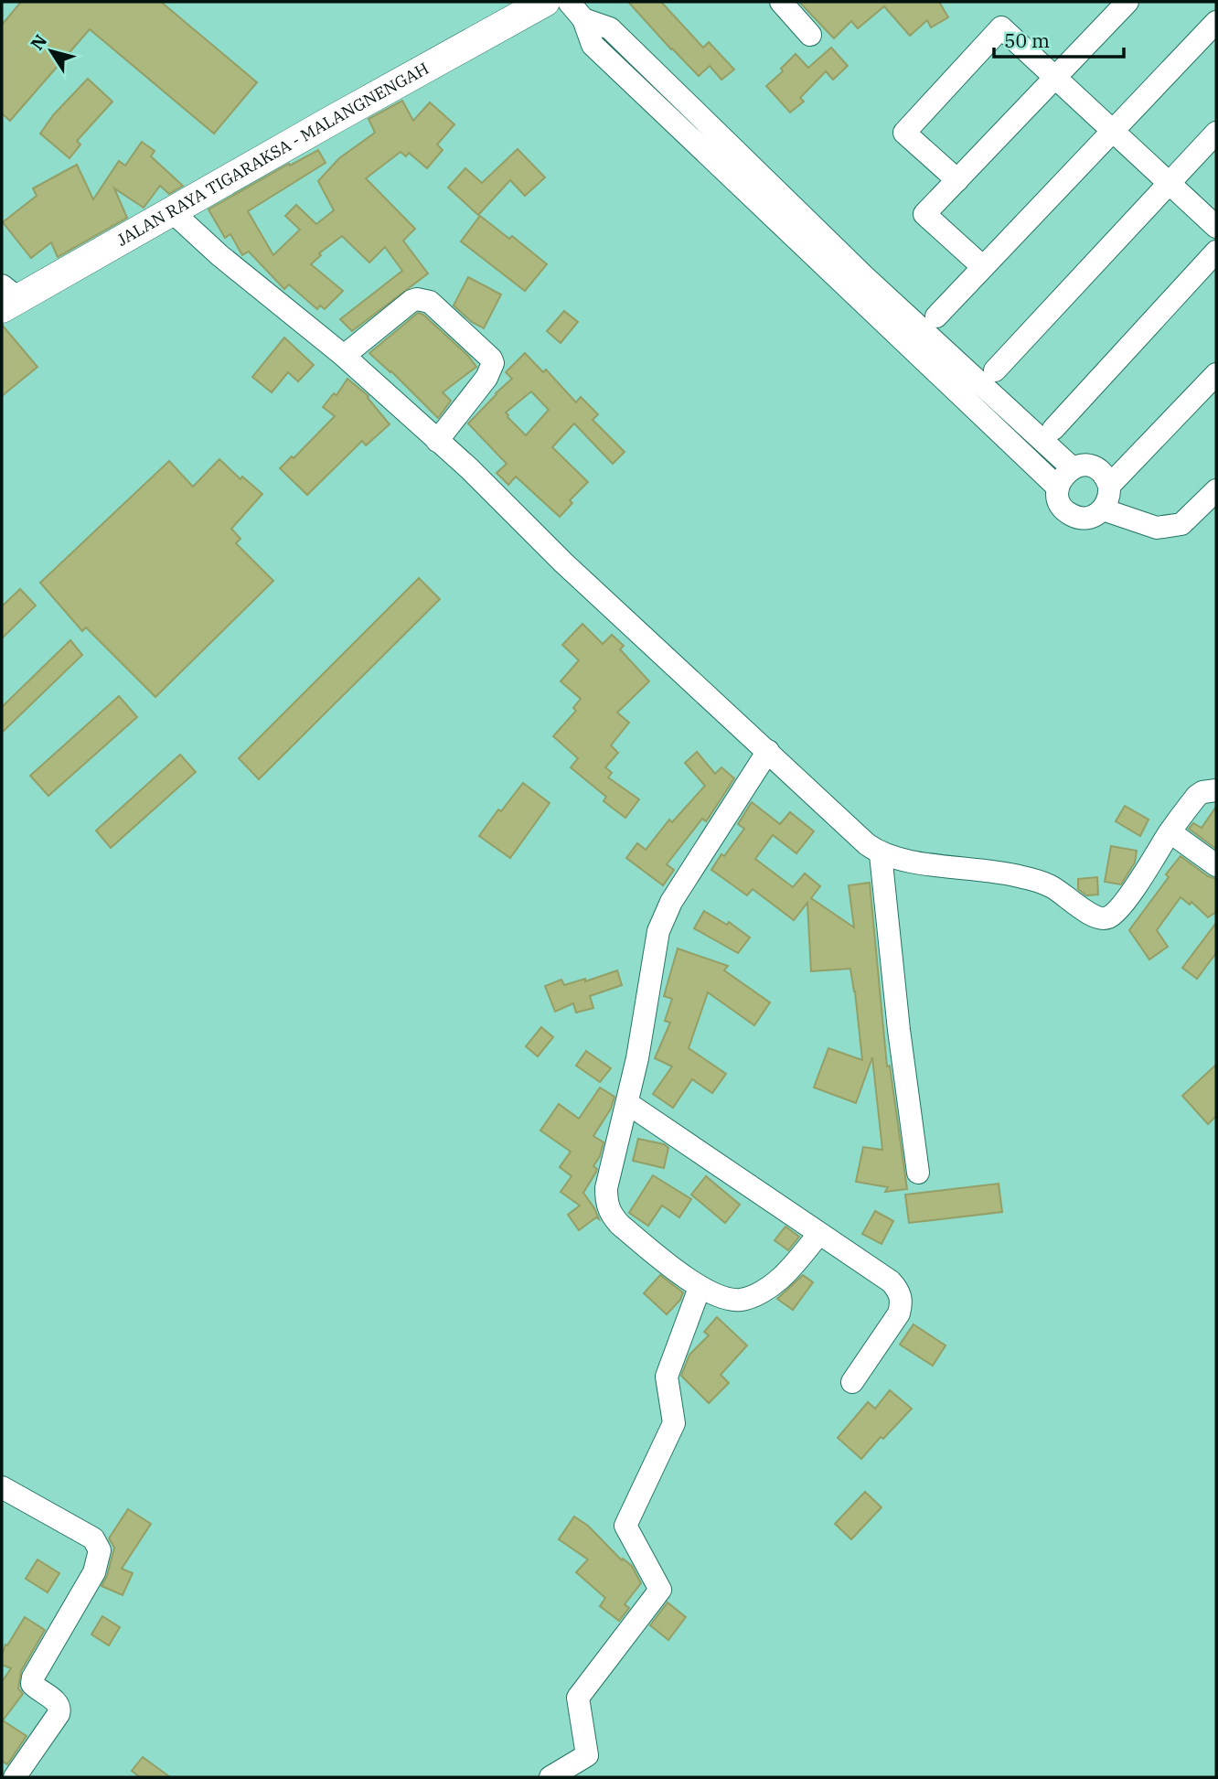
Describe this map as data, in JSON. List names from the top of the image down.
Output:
{
  "streets": {
    "main road": ["JALAN RAYA TIGARAKSA - MALANGNENGAH"]
  },
  "scale_bar": "50 m",
  "north": "top left"
}
